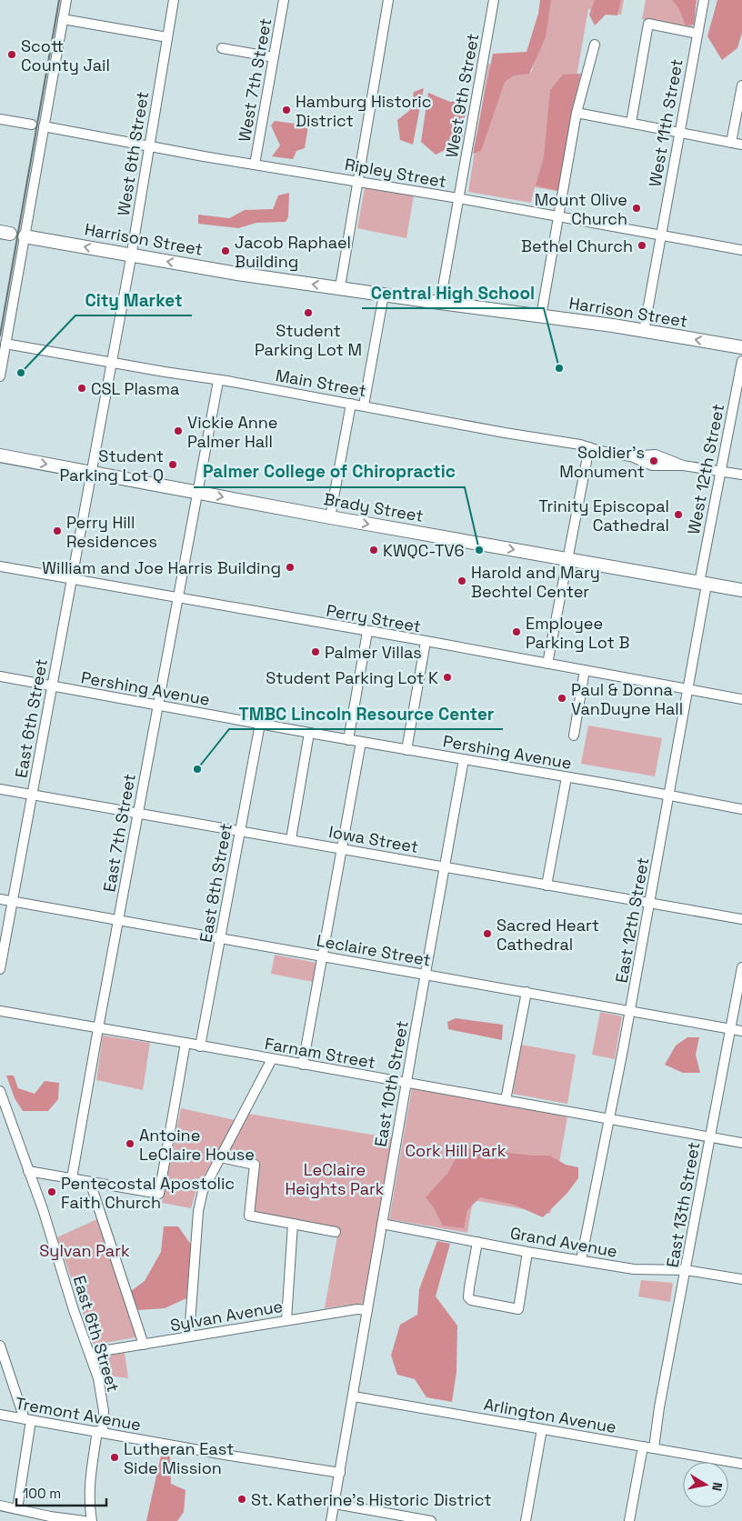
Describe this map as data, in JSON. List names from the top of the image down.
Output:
{
  "streets": {
    "highway": ["Harrison Street", "Brady Street"],
    "street": [
      "West 7th Street",
      "West 9th Street",
      "West 11th Street",
      "West 6th Street",
      "Ripley Street",
      "Main Street",
      "West 12th Street",
      "Perry Street",
      "Pershing Avenue",
      "East 6th Street",
      "East 7th Street",
      "Iowa Street",
      "East 8th Street",
      "East 12th Street",
      "Leclaire Street",
      "Farnam Street",
      "East 10th Street",
      "East 13th Street",
      "Grand Avenue",
      "Sylvan Avenue",
      "Tremont Avenue",
      "Arlington Avenue"
    ]
  },
  "crossings": [
    ["West 7th Street", "Ripley Street"],
    ["West 9th Street", "Ripley Street"],
    ["West 9th Street", "Harrison Street"],
    ["West 11th Street", "Ripley Street"],
    ["West 11th Street", "Harrison Street"],
    ["West 6th Street", "Ripley Street"],
    ["West 6th Street", "Harrison Street"],
    ["West 6th Street", "Main Street"],
    ["West 6th Street", "Brady Street"],
    ["West 6th Street", "East 6th Street"],
    ["Main Street", "West 12th Street"],
    ["West 12th Street", "Brady Street"],
    ["West 12th Street", "East 12th Street"],
    ["Brady Street", "East 6th Street"],
    ["Brady Street", "East 7th Street"],
    ["Brady Street", "East 12th Street"],
    ["Perry Street", "East 6th Street"],
    ["Perry Street", "East 7th Street"],
    ["Perry Street", "East 12th Street"],
    ["Pershing Avenue", "East 6th Street"],
    ["Pershing Avenue", "East 7th Street"],
    ["Pershing Avenue", "East 8th Street"],
    ["Pershing Avenue", "East 12th Street"],
    ["Pershing Avenue", "East 10th Street"],
    ["East 6th Street", "Iowa Street"],
    ["East 6th Street", "Leclaire Street"],
    ["East 6th Street", "Sylvan Avenue"],
    ["East 6th Street", "Tremont Avenue"],
    ["East 7th Street", "Iowa Street"],
    ["East 7th Street", "Leclaire Street"],
    ["East 7th Street", "Farnam Street"],
    ["Iowa Street", "East 8th Street"],
    ["Iowa Street", "East 12th Street"],
    ["Iowa Street", "East 10th Street"],
    ["East 8th Street", "Leclaire Street"],
    ["East 8th Street", "Farnam Street"],
    ["East 12th Street", "Leclaire Street"],
    ["East 12th Street", "Farnam Street"],
    ["East 12th Street", "Grand Avenue"],
    ["Leclaire Street", "East 10th Street"],
    ["Leclaire Street", "East 13th Street"],
    ["Farnam Street", "East 10th Street"],
    ["Farnam Street", "East 13th Street"],
    ["East 10th Street", "Grand Avenue"],
    ["East 10th Street", "Sylvan Avenue"],
    ["East 10th Street", "Tremont Avenue"],
    ["East 10th Street", "Arlington Avenue"],
    ["East 13th Street", "Grand Avenue"],
    ["East 13th Street", "Arlington Avenue"]
  ],
  "one_way": ["Harrison Street", "Brady Street"],
  "parks": ["Cork Hill Park", "LeClaire Heights Park", "Sylvan Park"],
  "places": [
    "Scott County Jail",
    "Hamburg Historic District",
    "Mount Olive Church",
    "Bethel Church",
    "Jacob Raphael Building",
    "Student Parking Lot M",
    "Central High School",
    "City Market",
    "CSL Plasma",
    "Vickie Anne Palmer Hall",
    "Soldier's Monument",
    "Student Parking Lot Q",
    "Trinity Episcopal Cathedral",
    "Perry Hill Residences",
    "KWQC-TV6",
    "Palmer College of Chiropractic",
    "William and Joe Harris Building",
    "Harold and Mary Bechtel Center",
    "Employee Parking Lot B",
    "Palmer Villas",
    "Student Parking Lot K",
    "Paul & Donna VanDuyne Hall",
    "TMBC Lincoln Resource Center",
    "Sacred Heart Cathedral",
    "Antoine LeClaire House",
    "Pentecostal Apostolic Faith Church",
    "Lutheran East Side Mission",
    "St. Katherine's Historic District"
  ],
  "scale_bar": "100 m",
  "north": "right"
}
